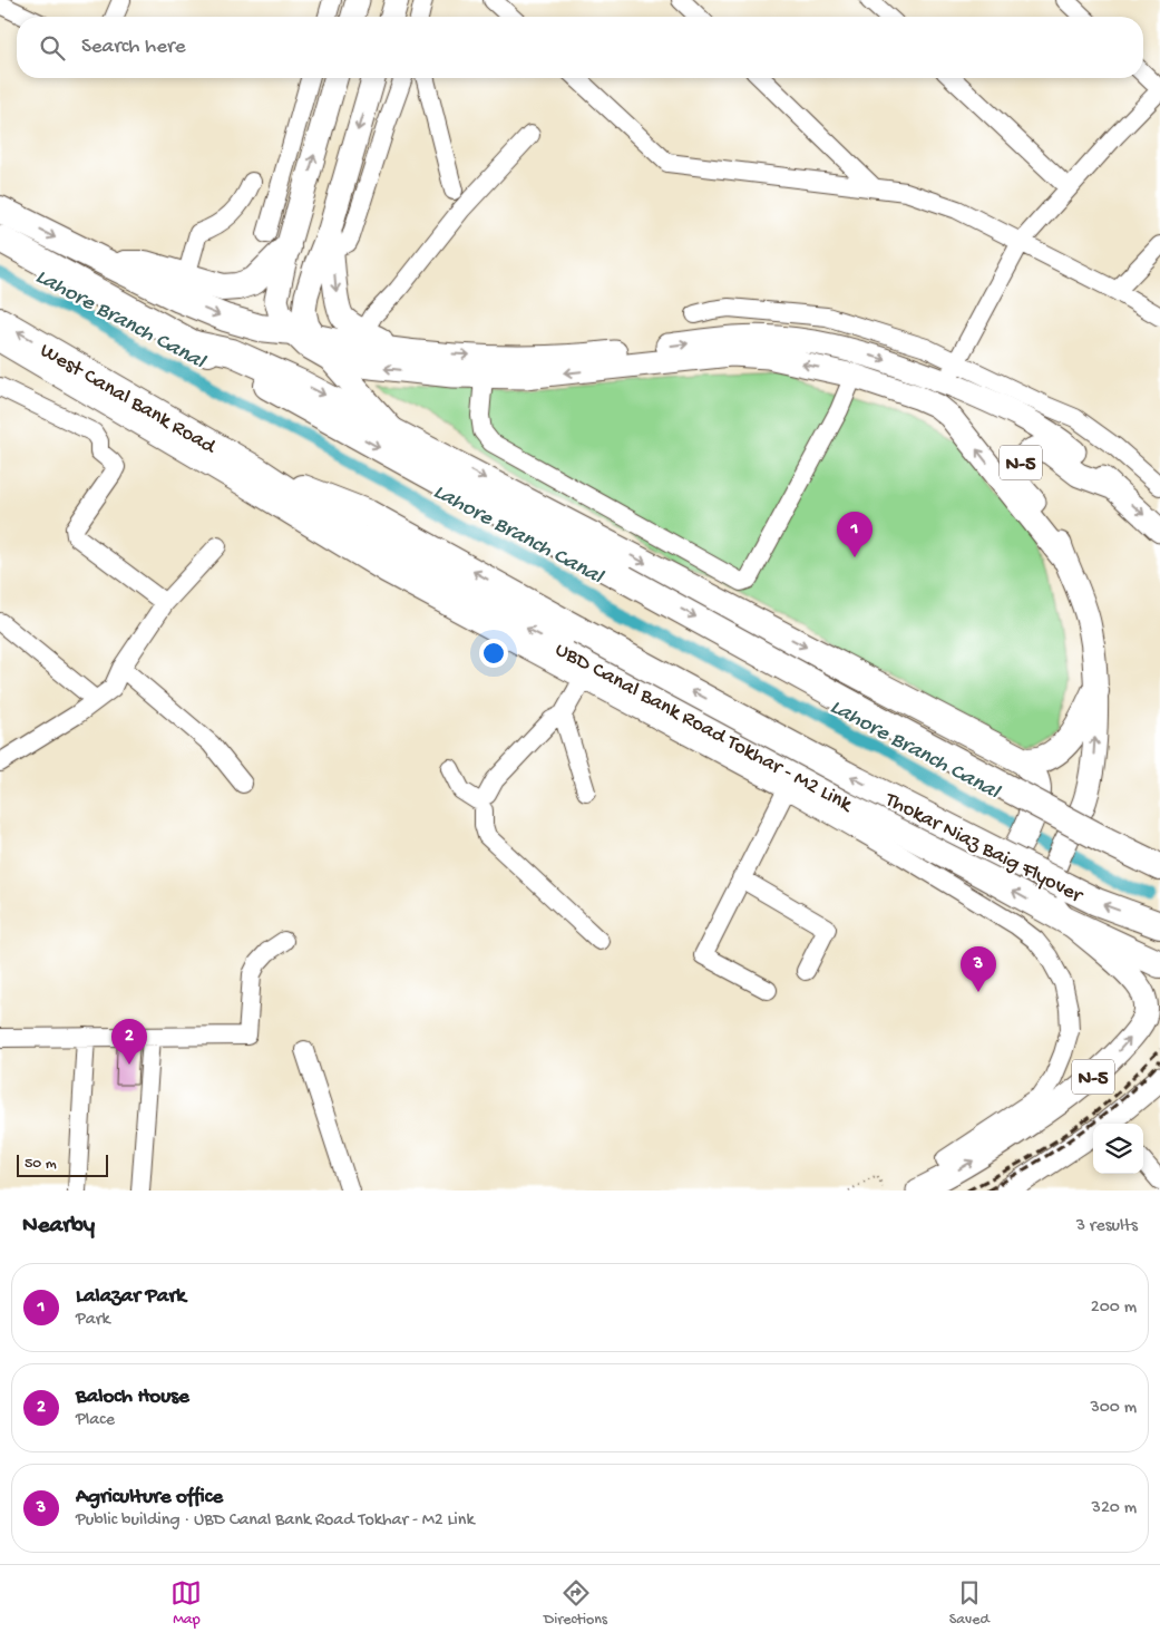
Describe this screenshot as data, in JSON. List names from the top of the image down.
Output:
{
  "streets": {
    "highway": ["West Canal Bank Road", "UBD Canal Bank Road Tokhar - M2 Link", "Thokar Niaz Baig Flyover"],
    "main road": ["N-5"]
  },
  "crossings": [
    ["West Canal Bank Road", "UBD Canal Bank Road Tokhar - M2 Link"],
    ["West Canal Bank Road", "Thokar Niaz Baig Flyover"],
    ["N-5", "UBD Canal Bank Road Tokhar - M2 Link"],
    ["UBD Canal Bank Road Tokhar - M2 Link", "Thokar Niaz Baig Flyover"]
  ],
  "water": ["Lahore Branch Canal"],
  "scale_bar": "50 m",
  "page": {
    "search": "Search here",
    "pins": ["1", "3", "2"],
    "scale": "50 m",
    "heading": ["Nearby", "3 results"],
    "list": [
      {
        "mark": "1",
        "name": "Lalazar Park",
        "note": "Park",
        "value": "200 m"
      },
      {
        "mark": "2",
        "name": "Baloch House",
        "note": "Place",
        "value": "300 m"
      },
      {
        "mark": "3",
        "name": "Agriculture office",
        "note": "Public building · UBD Canal Bank Road Tokhar - M2 Link",
        "value": "320 m"
      }
    ],
    "nav": ["Map", "Directions", "Saved"]
  }
}
